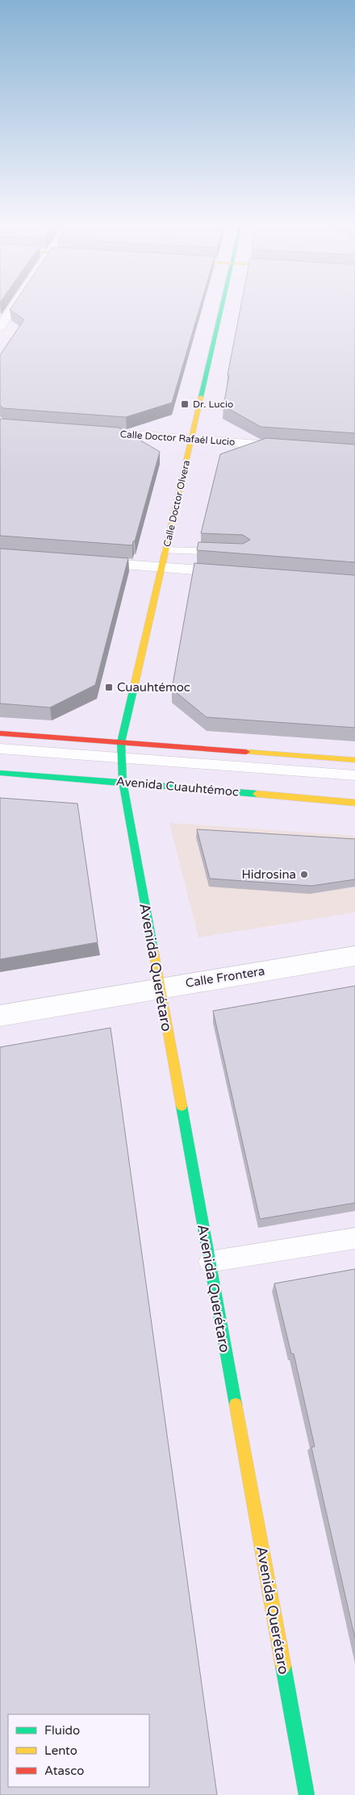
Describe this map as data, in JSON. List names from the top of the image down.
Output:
{
  "streets": {
    "main road": ["Calle Doctor Olvera", "Avenida Cuauhtémoc", "Avenida Querétaro"],
    "street": ["Calle Doctor Rafaél Lucio", "Calle Frontera"]
  },
  "crossings": [
    ["Calle Doctor Rafaél Lucio", "Calle Doctor Olvera"],
    ["Calle Doctor Olvera", "Avenida Cuauhtémoc"],
    ["Calle Doctor Olvera", "Avenida Querétaro"],
    ["Avenida Cuauhtémoc", "Avenida Querétaro"],
    ["Avenida Querétaro", "Calle Frontera"]
  ],
  "places": {
    "transit": ["Dr. Lucio", "Cuauhtémoc"],
    "other": ["Hidrosina"]
  },
  "legend": ["Fluido", "Lento", "Atasco"]
}
